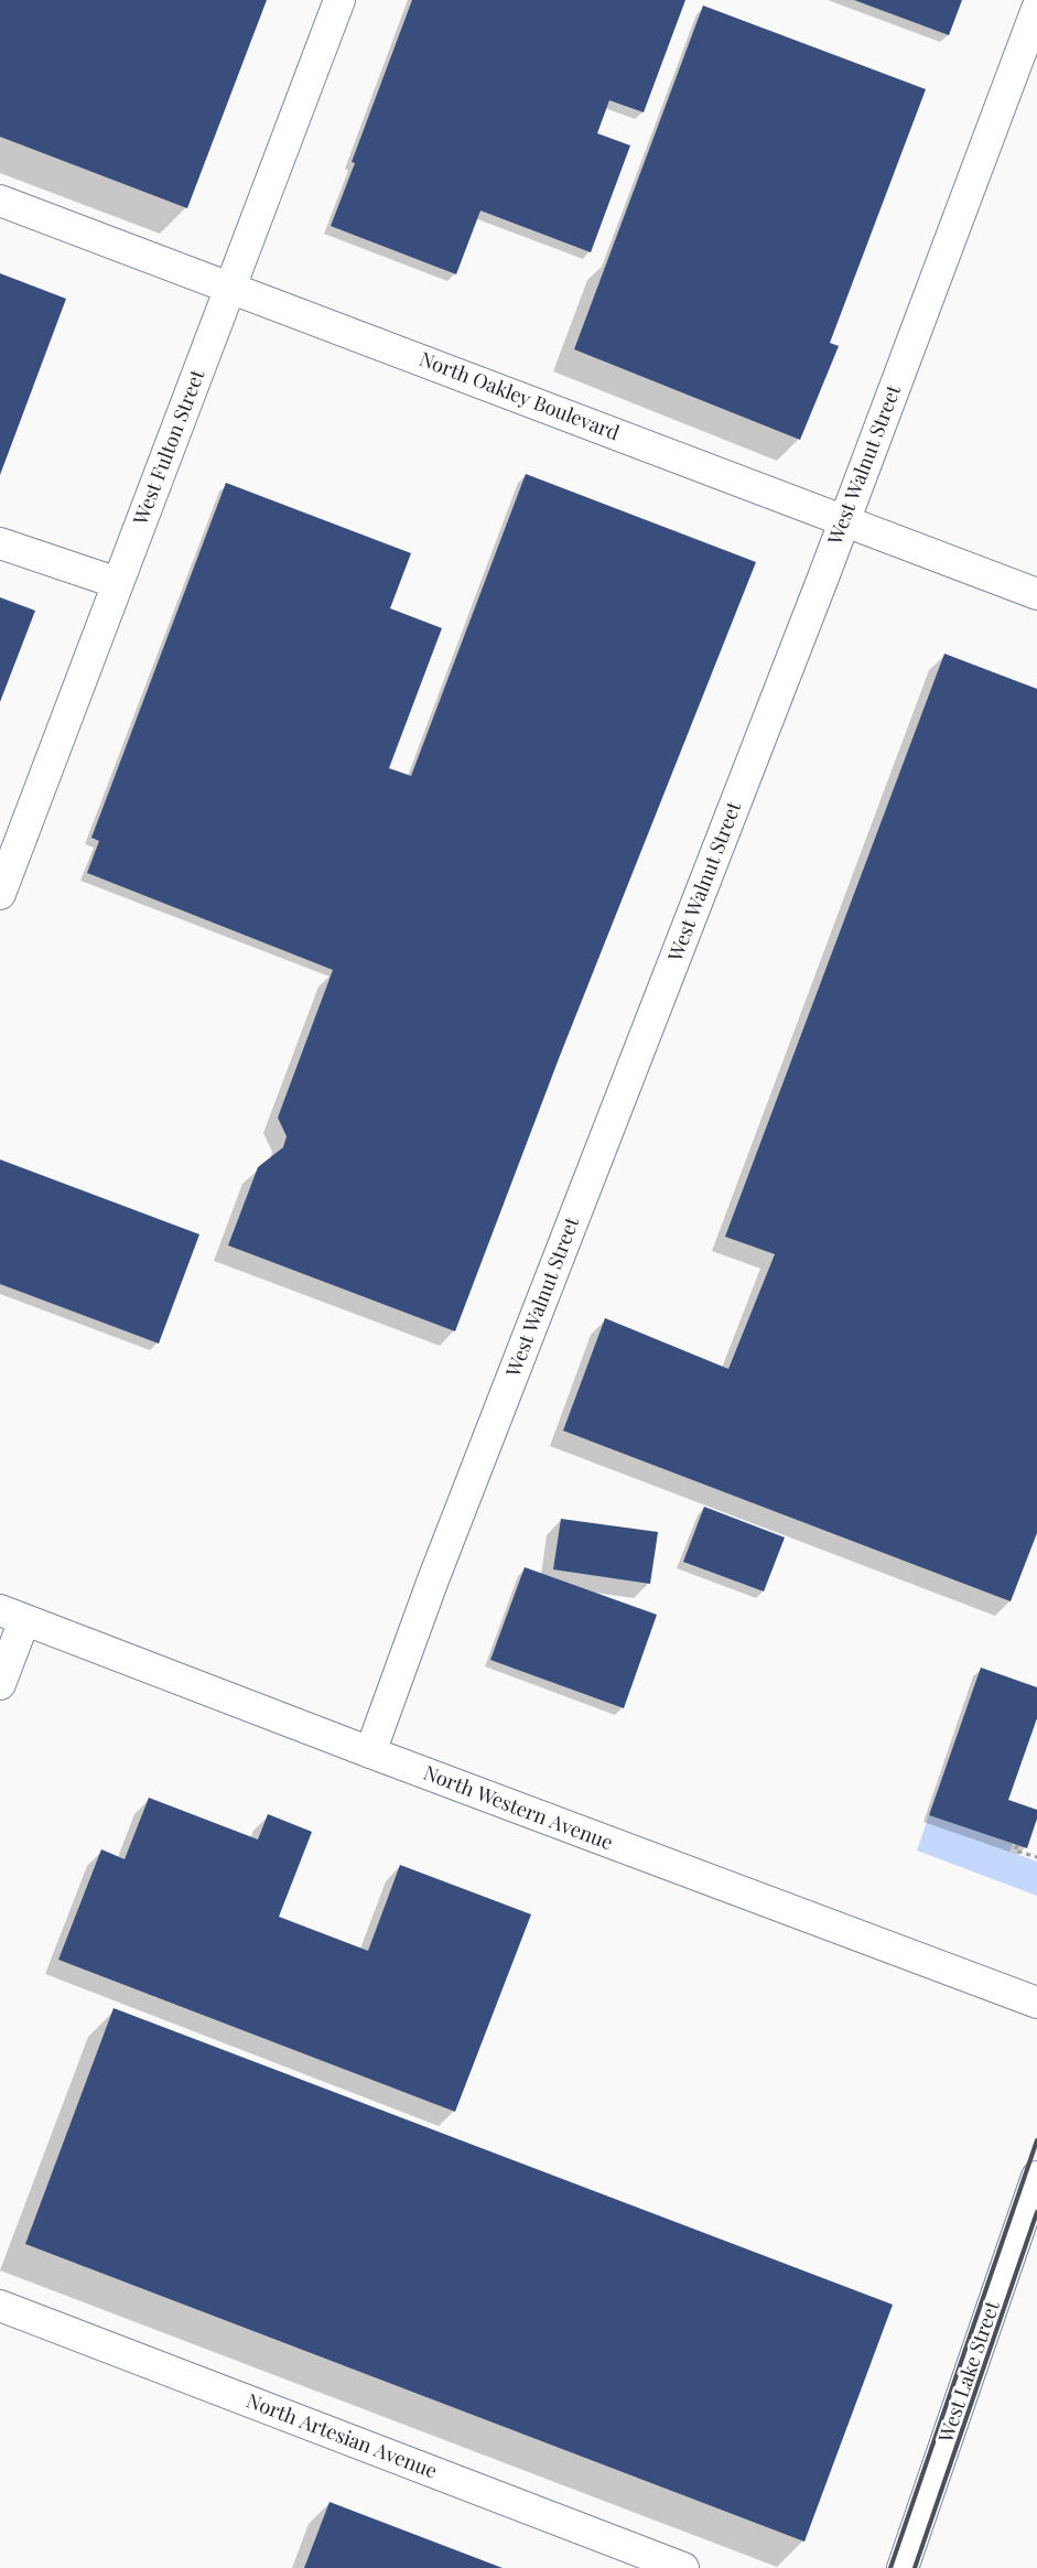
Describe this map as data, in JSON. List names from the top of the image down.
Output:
{
  "streets": {
    "street": [
      "North Oakley Boulevard",
      "West Fulton Street",
      "West Walnut Street",
      "North Western Avenue",
      "West Lake Street",
      "North Artesian Avenue"
    ]
  },
  "crossings": [
    ["North Oakley Boulevard", "West Fulton Street"],
    ["North Oakley Boulevard", "West Walnut Street"],
    ["West Walnut Street", "North Western Avenue"]
  ]
}
